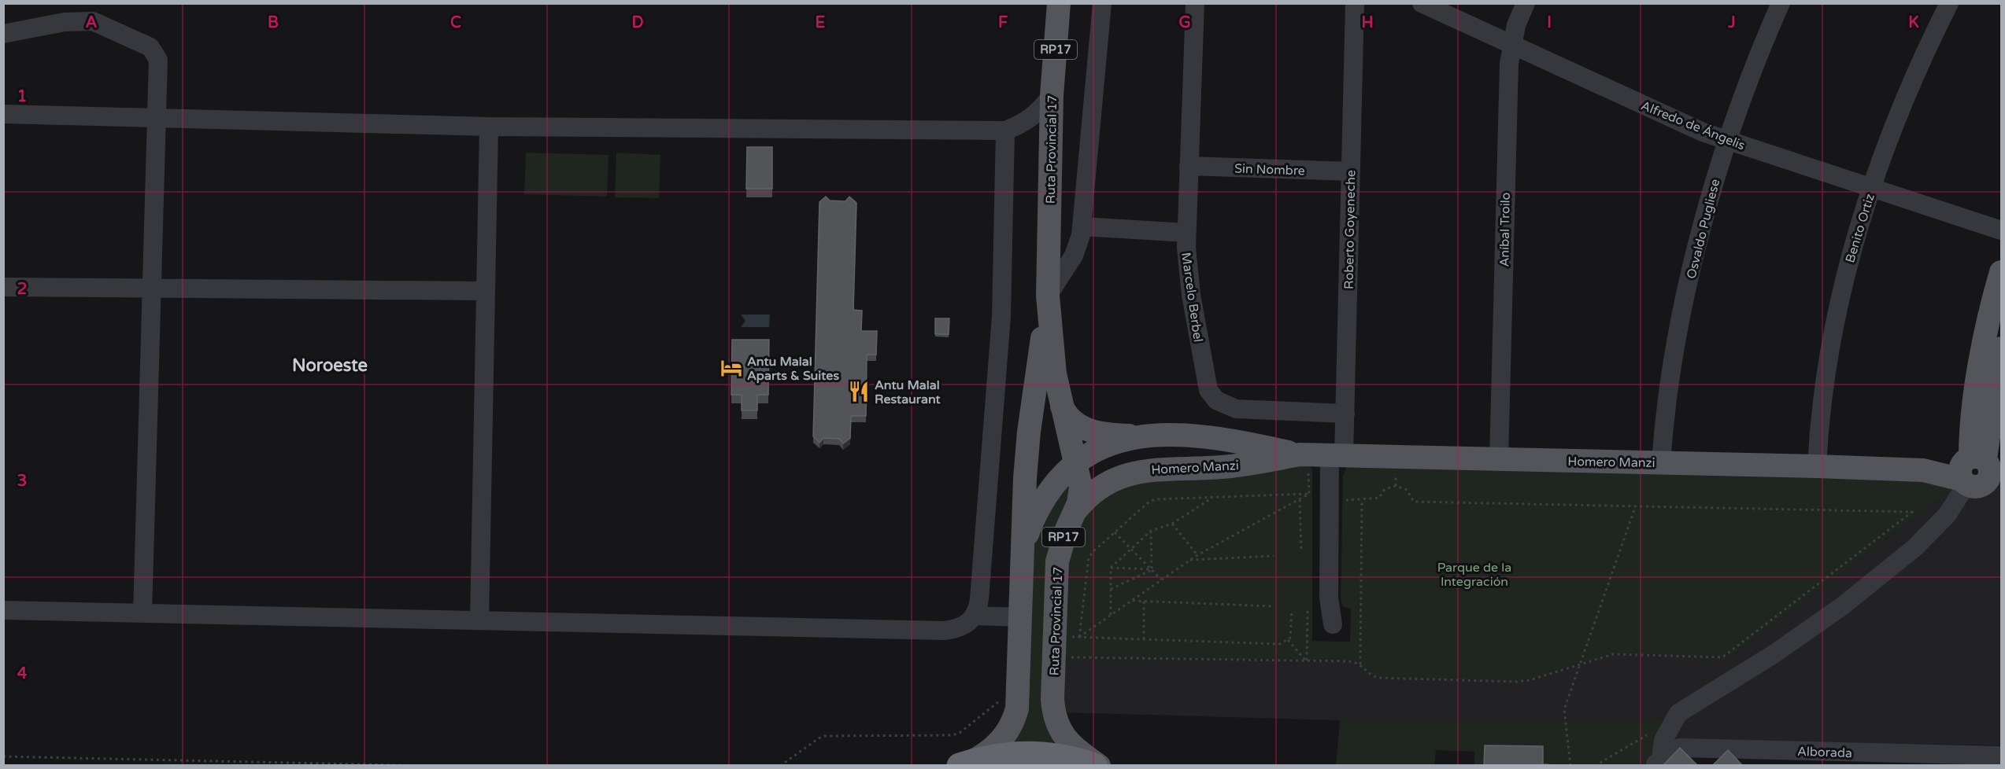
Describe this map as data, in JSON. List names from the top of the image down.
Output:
{
  "streets": {
    "main road": ["RP17", "Ruta Provincial 17", "Homero Manzi"],
    "street": [
      "Alfredo de Ángelis",
      "Sin Nombre",
      "Benito Ortiz",
      "Osvaldo Pugliese",
      "Roberto Goyeneche",
      "Aníbal Troilo",
      "Marcelo Berbel",
      "Alborada"
    ]
  },
  "crossings": [
    ["Alfredo de Ángelis", "Benito Ortiz"],
    ["Alfredo de Ángelis", "Osvaldo Pugliese"],
    ["Alfredo de Ángelis", "Aníbal Troilo"],
    ["Ruta Provincial 17", "Homero Manzi"],
    ["Sin Nombre", "Roberto Goyeneche"],
    ["Sin Nombre", "Marcelo Berbel"],
    ["Benito Ortiz", "Homero Manzi"],
    ["Osvaldo Pugliese", "Homero Manzi"],
    ["Roberto Goyeneche", "Marcelo Berbel"],
    ["Roberto Goyeneche", "Homero Manzi"],
    ["Aníbal Troilo", "Homero Manzi"]
  ],
  "districts": ["Noroeste"],
  "parks": ["Parque de la Integración"],
  "places": {
    "hotel": ["Antu Malal Aparts & Suites"],
    "restaurant": ["Antu Malal Restaurant"]
  },
  "grid": {
    "columns": [
      "A",
      "B",
      "C",
      "D",
      "E",
      "F",
      "G",
      "H",
      "I",
      "J",
      "K"
    ],
    "rows": [
      "1",
      "2",
      "3",
      "4"
    ]
  }
}
